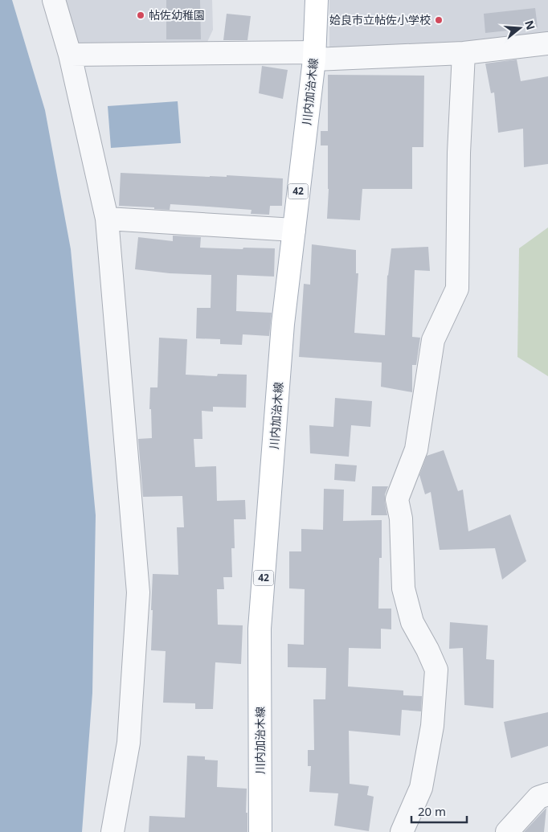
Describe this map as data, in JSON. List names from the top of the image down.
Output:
{
  "streets": {
    "main road": ["川内加治木線", "42"]
  },
  "places": ["帖佐幼稚園", "姶良市立帖佐小学校"],
  "scale_bar": "20 m",
  "north": "right"
}
